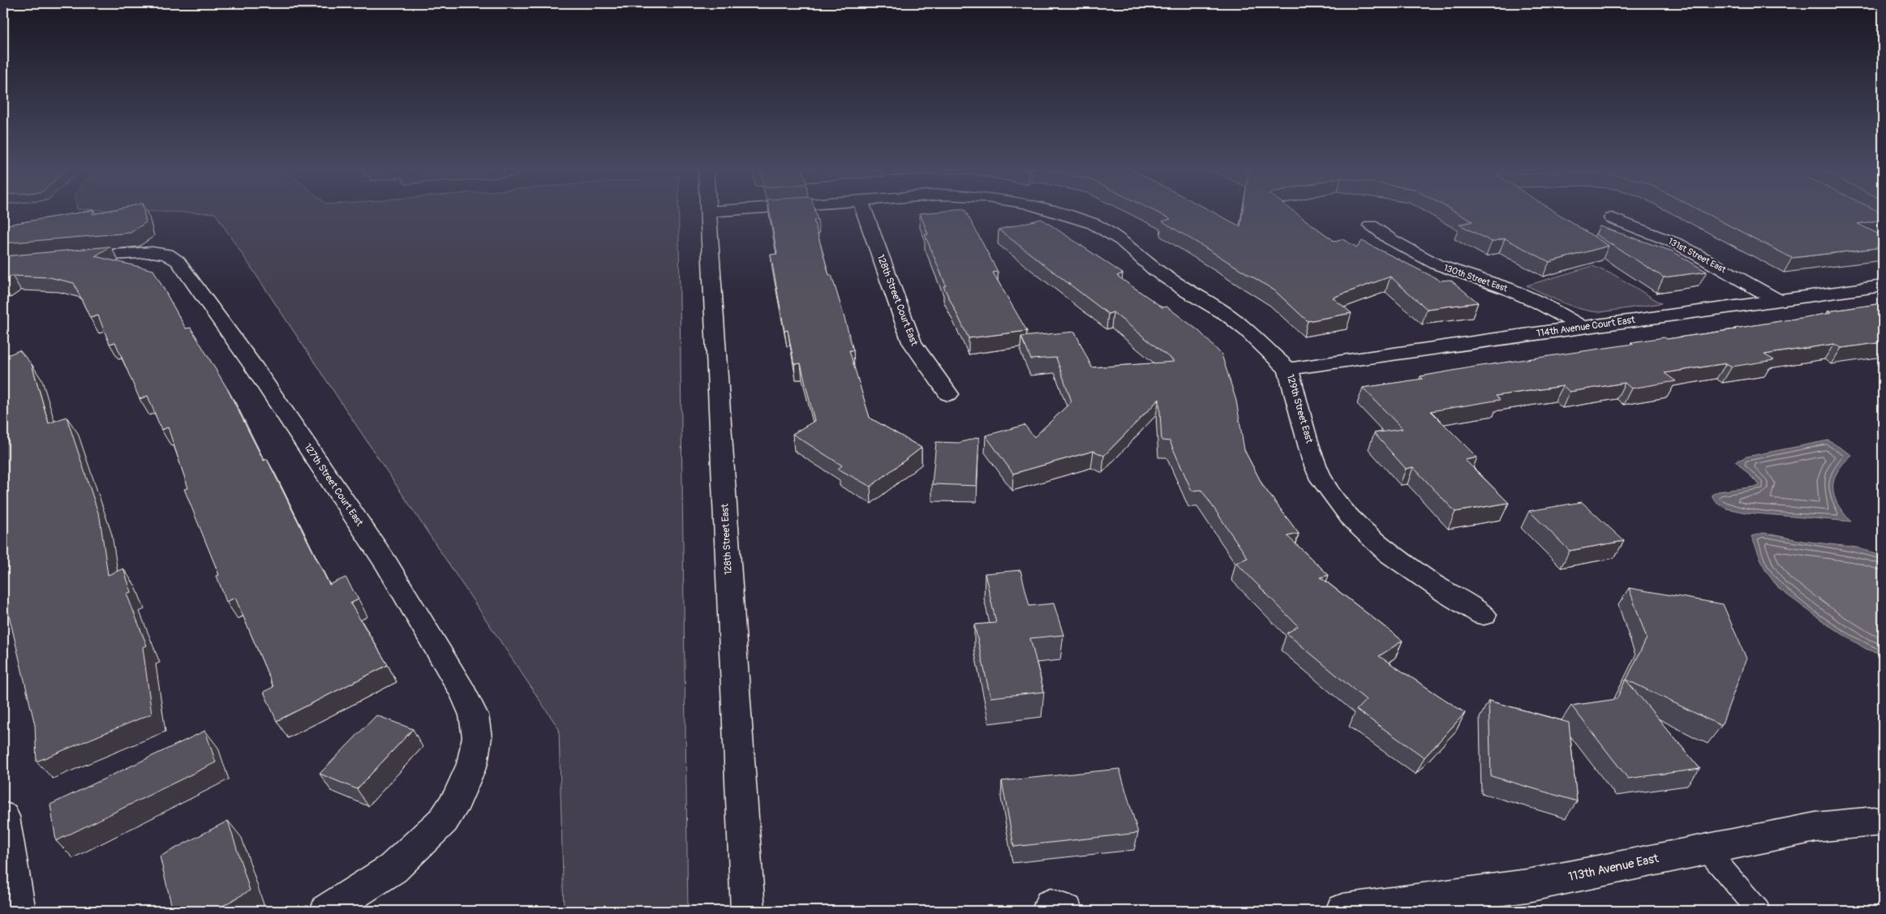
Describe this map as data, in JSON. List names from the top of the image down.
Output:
{
  "streets": {
    "street": [
      "131st Street East",
      "130th Street East",
      "128th Street Court East",
      "114th Avenue Court East",
      "129th Street East",
      "127th Street Court East",
      "128th Street East",
      "113th Avenue East"
    ]
  },
  "crossings": [
    ["131st Street East", "114th Avenue Court East"],
    ["130th Street East", "114th Avenue Court East"],
    ["114th Avenue Court East", "129th Street East"],
    ["129th Street East", "128th Street East"]
  ]
}
